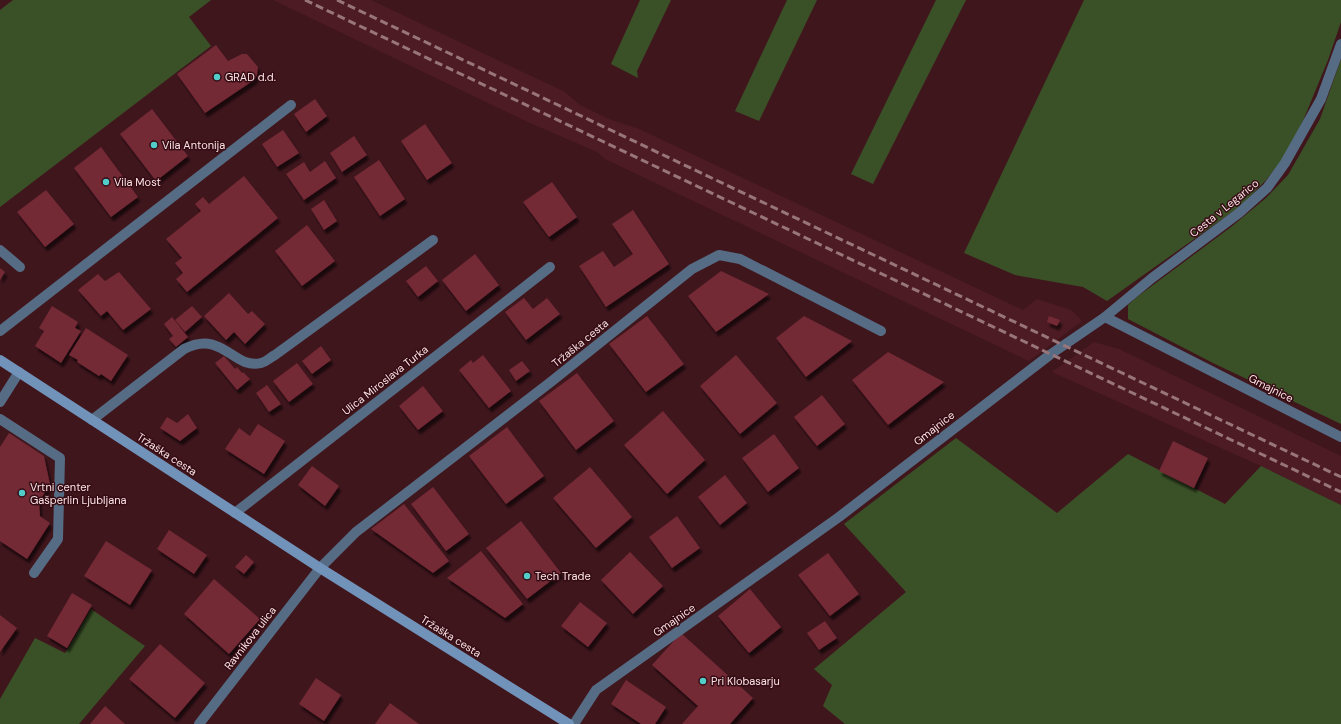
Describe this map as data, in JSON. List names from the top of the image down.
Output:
{
  "streets": {
    "main road": ["Tržaška cesta"],
    "street": [
      "Cesta v Legarico",
      "Ulica Miroslava Turka",
      "Gmajnice",
      "Ravnikova ulica"
    ]
  },
  "crossings": [
    ["Cesta v Legarico", "Gmajnice"],
    ["Tržaška cesta", "Ulica Miroslava Turka"],
    ["Tržaška cesta", "Ravnikova ulica"]
  ],
  "places": [
    "GRAD d.d.",
    "Vila Antonija",
    "Vila Most",
    "Vrtni center Gašperlin Ljubljana",
    "Tech Trade",
    "Pri Klobasarju"
  ]
}
